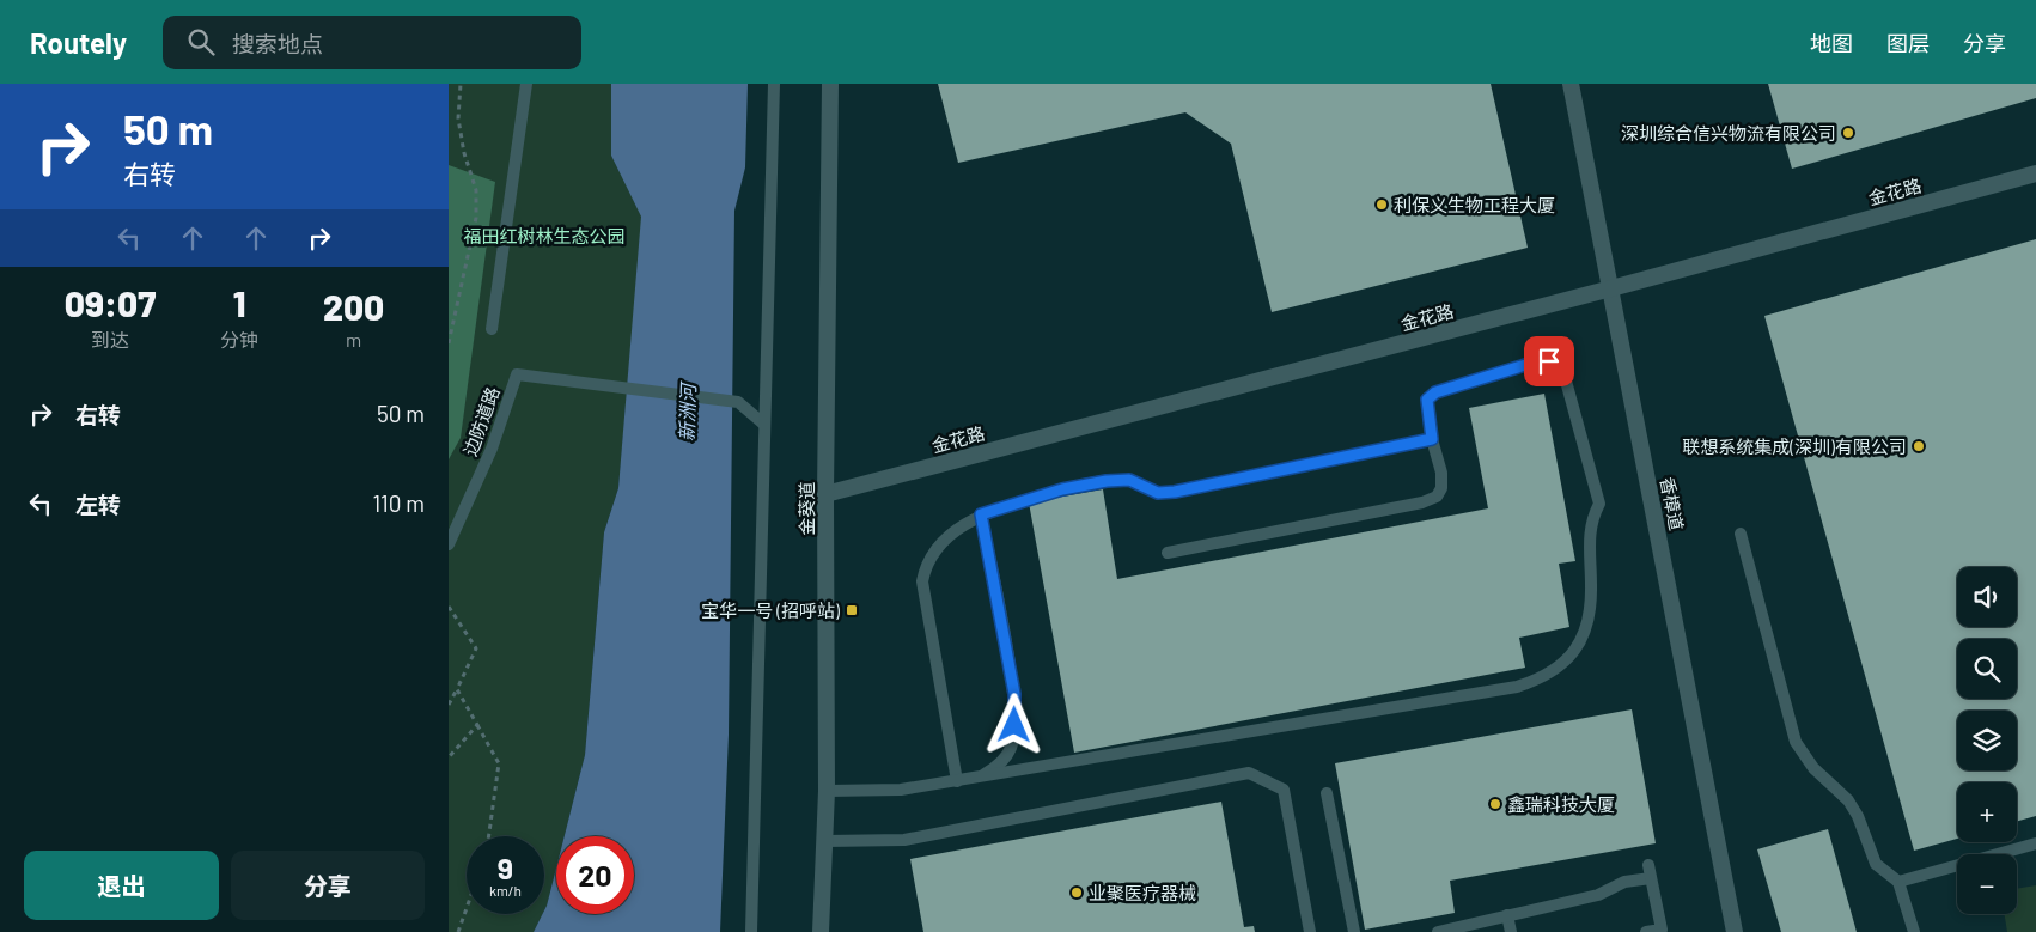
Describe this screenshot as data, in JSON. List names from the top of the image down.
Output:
{
  "streets": {
    "street": ["金花路", "香樟道", "金葵道"],
    "lane": ["边防道路"]
  },
  "crossings": [
    ["金花路", "香樟道"],
    ["金花路", "金葵道"]
  ],
  "water": ["新洲河"],
  "parks": ["福田红树林生态公园"],
  "places": {
    "other": [
      "深圳综合信兴物流有限公司",
      "利保义生物工程大厦",
      "联想系统集成(深圳)有限公司",
      "鑫瑞科技大厦",
      "业聚医疗器械"
    ],
    "transit": ["宝华一号 (招呼站)"]
  },
  "page": {
    "header": "Routely",
    "search": "搜索地点",
    "nav": ["地图", "图层", "分享"],
    "turn": ["50 m", "右转"],
    "eta": [
      "09:07",
      "到达",
      "1",
      "分钟",
      "200",
      "m"
    ],
    "list": [
      {
        "name": "右转",
        "value": "50 m"
      },
      {
        "name": "左转",
        "value": "110 m"
      }
    ],
    "map_buttons": ["+", "−"],
    "speed": "9 km/h",
    "limit": "20",
    "buttons": ["退出", "分享"]
  }
}
